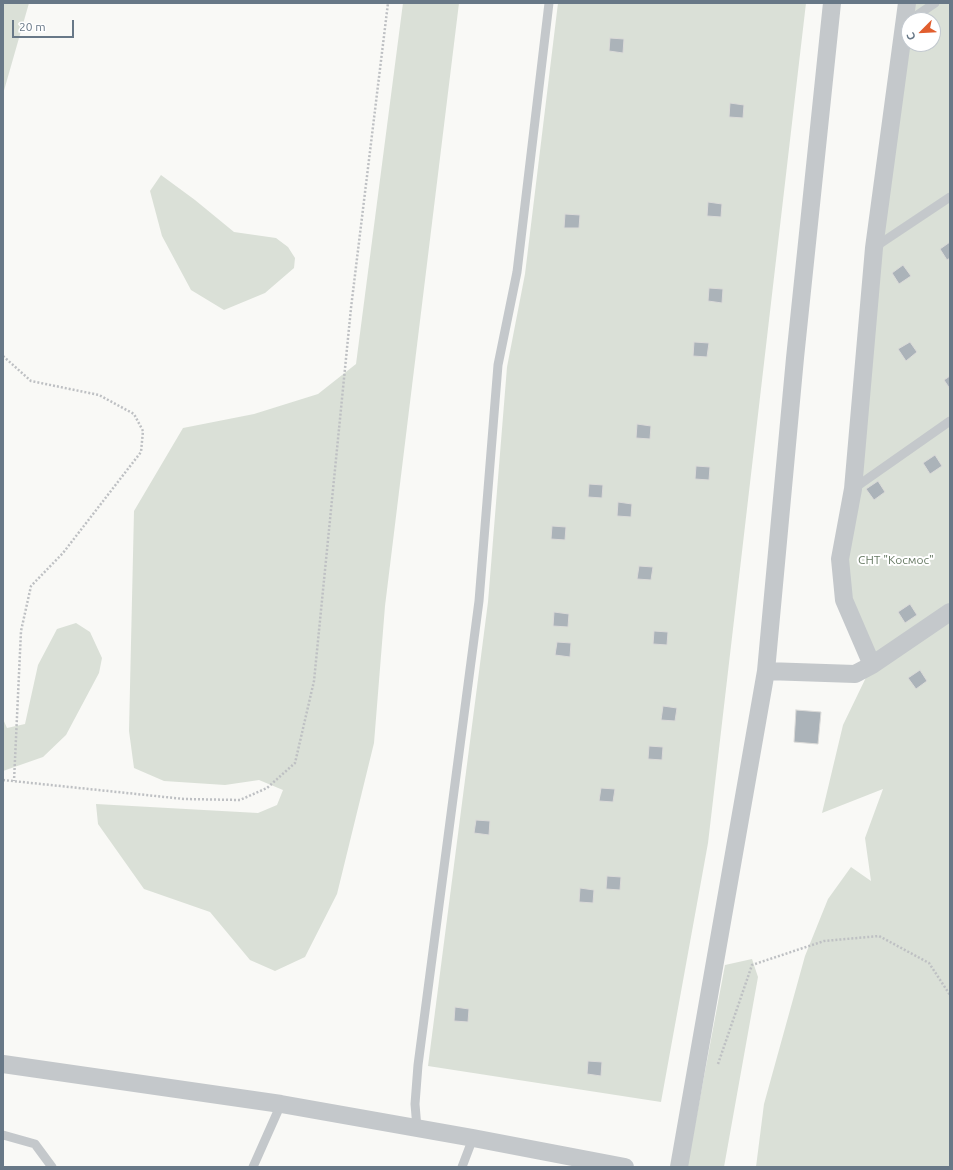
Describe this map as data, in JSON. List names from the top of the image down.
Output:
{
  "parks": ["СНТ \"Космос\""],
  "scale_bar": "20 m",
  "north": "bottom left"
}
